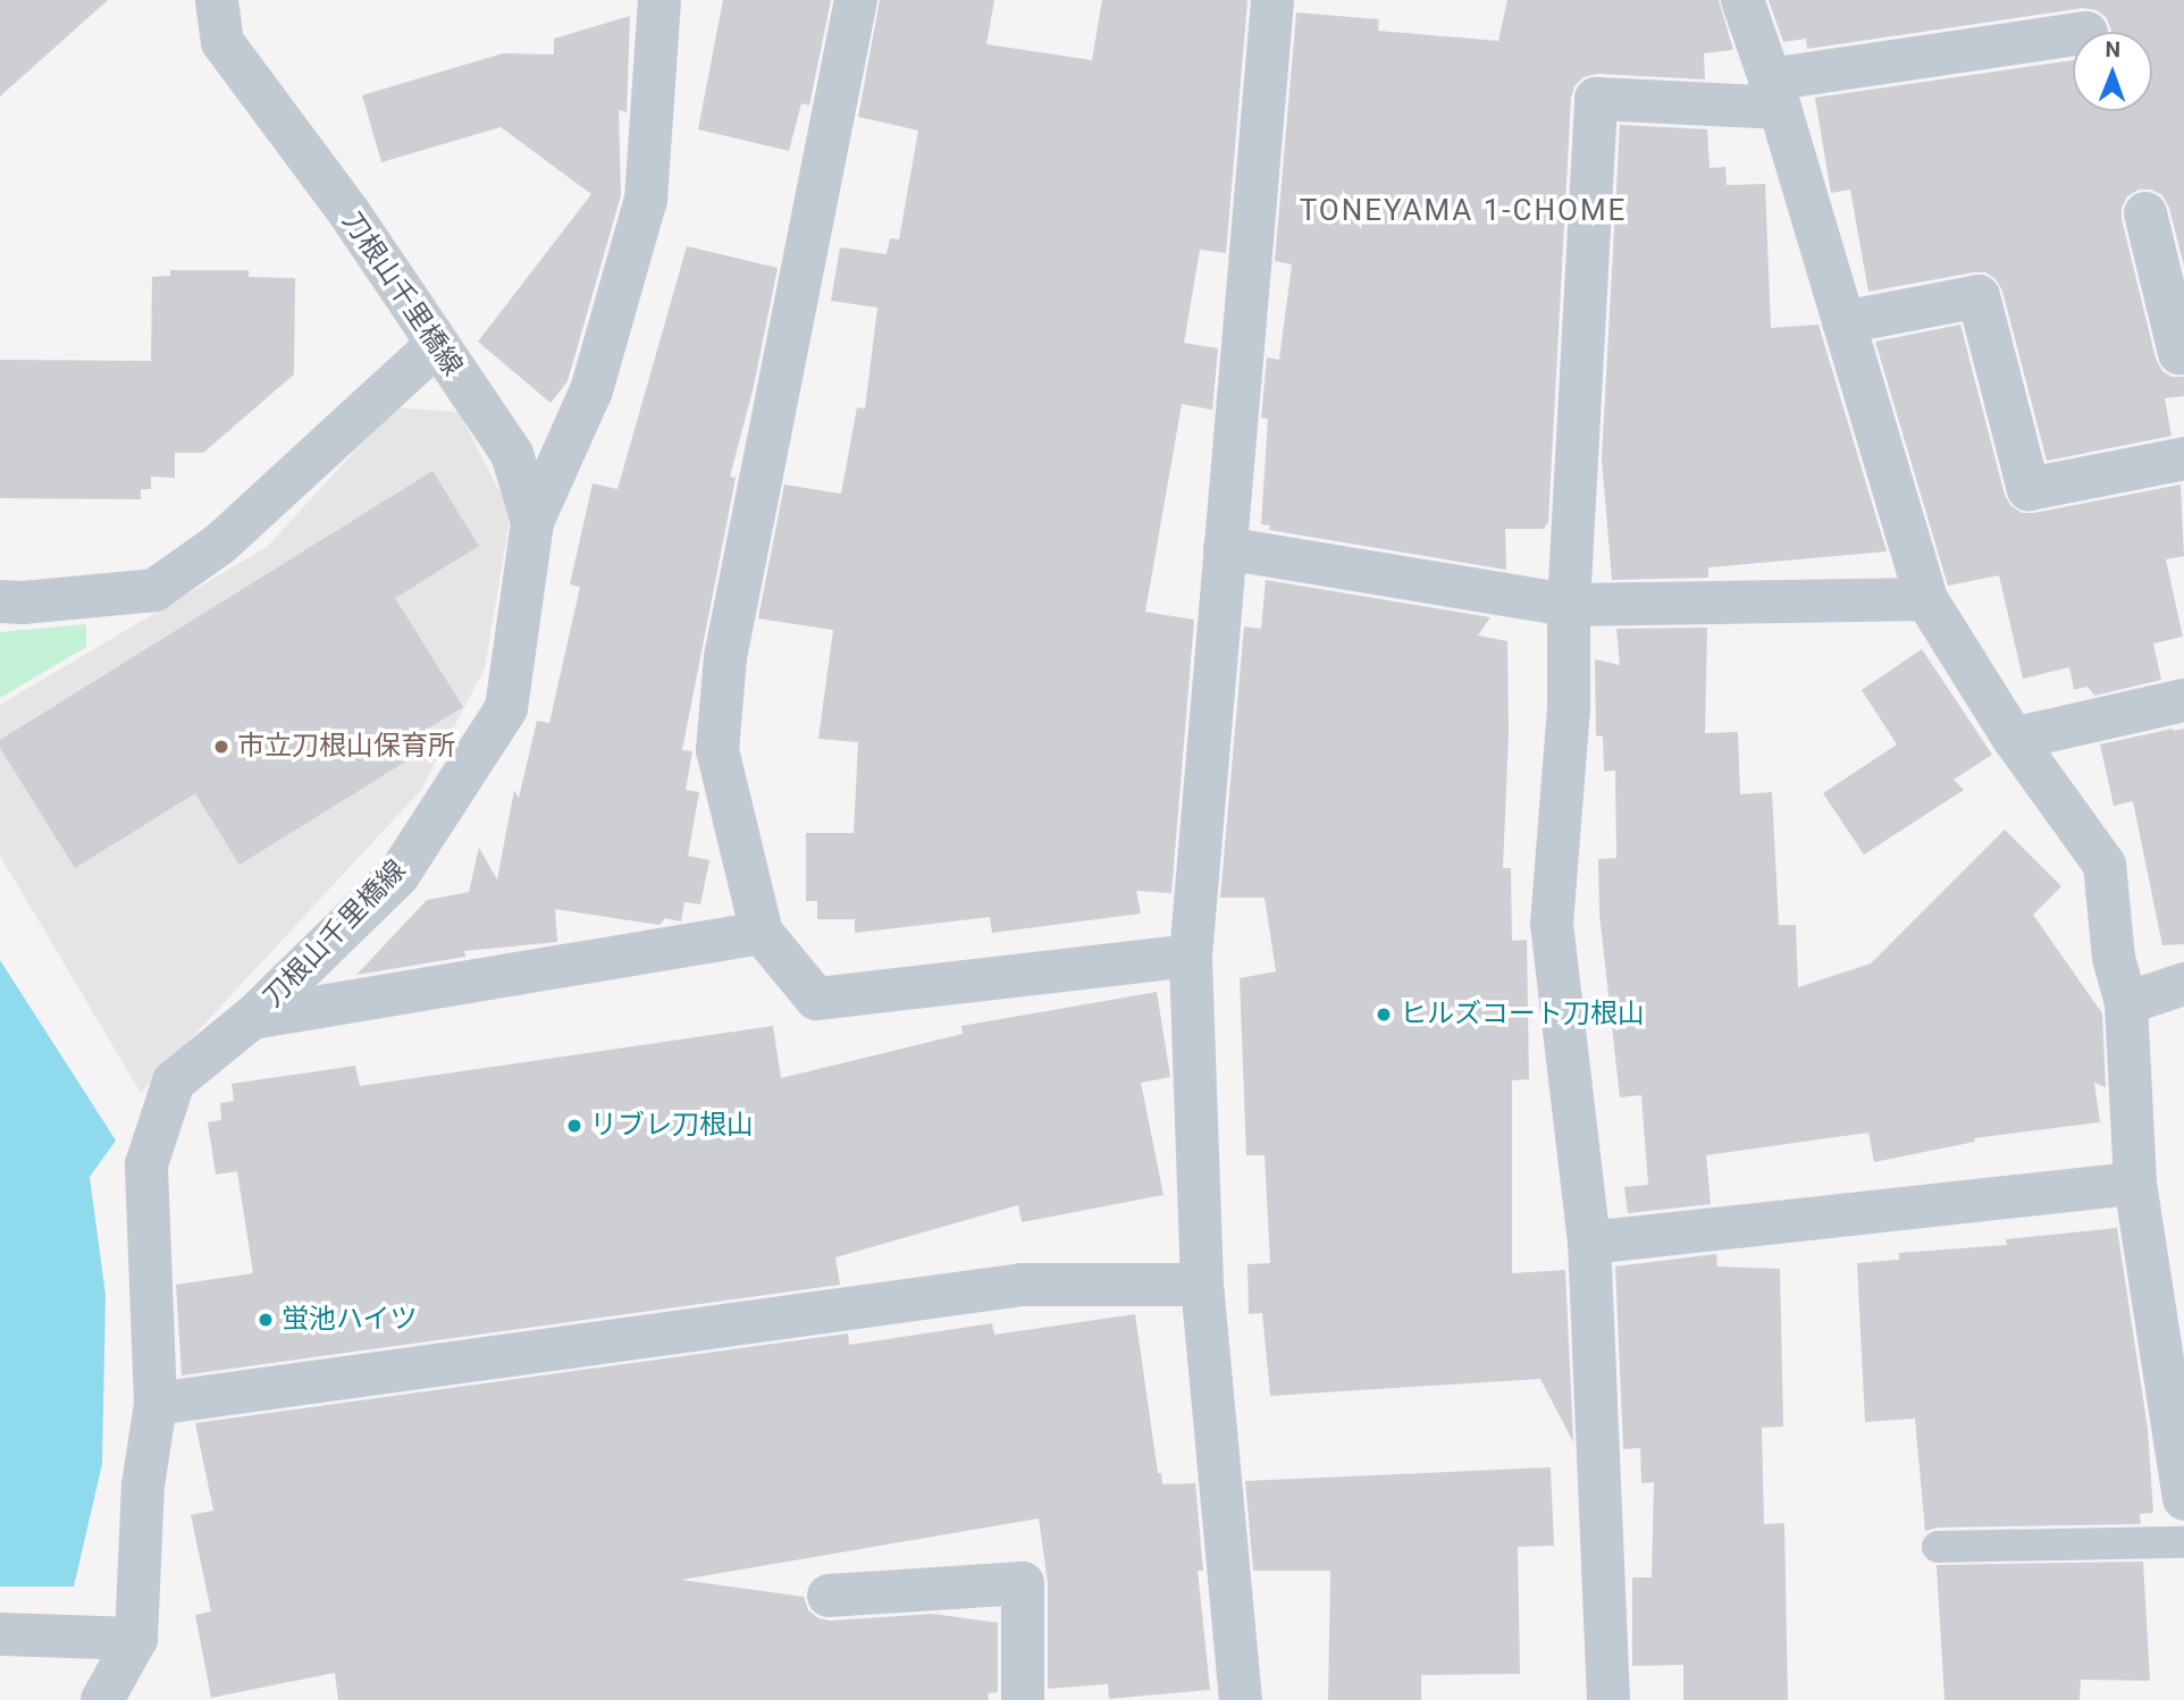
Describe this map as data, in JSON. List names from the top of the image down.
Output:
{
  "streets": {
    "street": ["刀根山千里橋線"]
  },
  "districts": ["TONEYAMA 1-CHOME"],
  "places": [
    "市立刀根山保育所",
    "ヒルズコート刀根山",
    "リブレ刀根山",
    "蛍池ハイツ"
  ],
  "north": "top"
}
